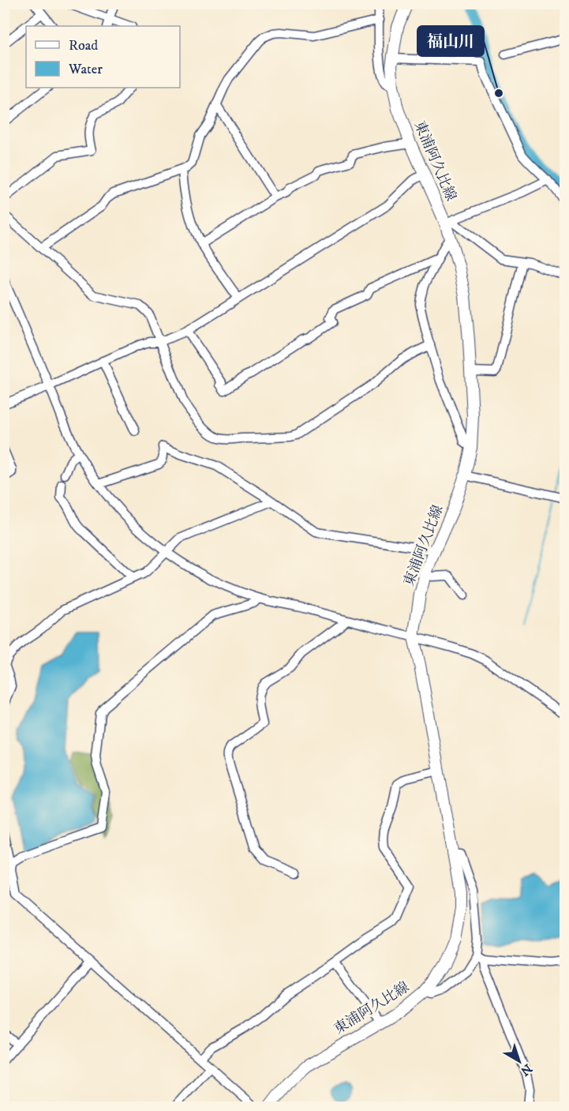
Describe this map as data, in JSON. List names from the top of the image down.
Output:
{
  "streets": {
    "main road": ["東浦阿久比線"]
  },
  "places": ["福山川"],
  "legend": ["Road", "Water"],
  "north": "bottom right"
}
